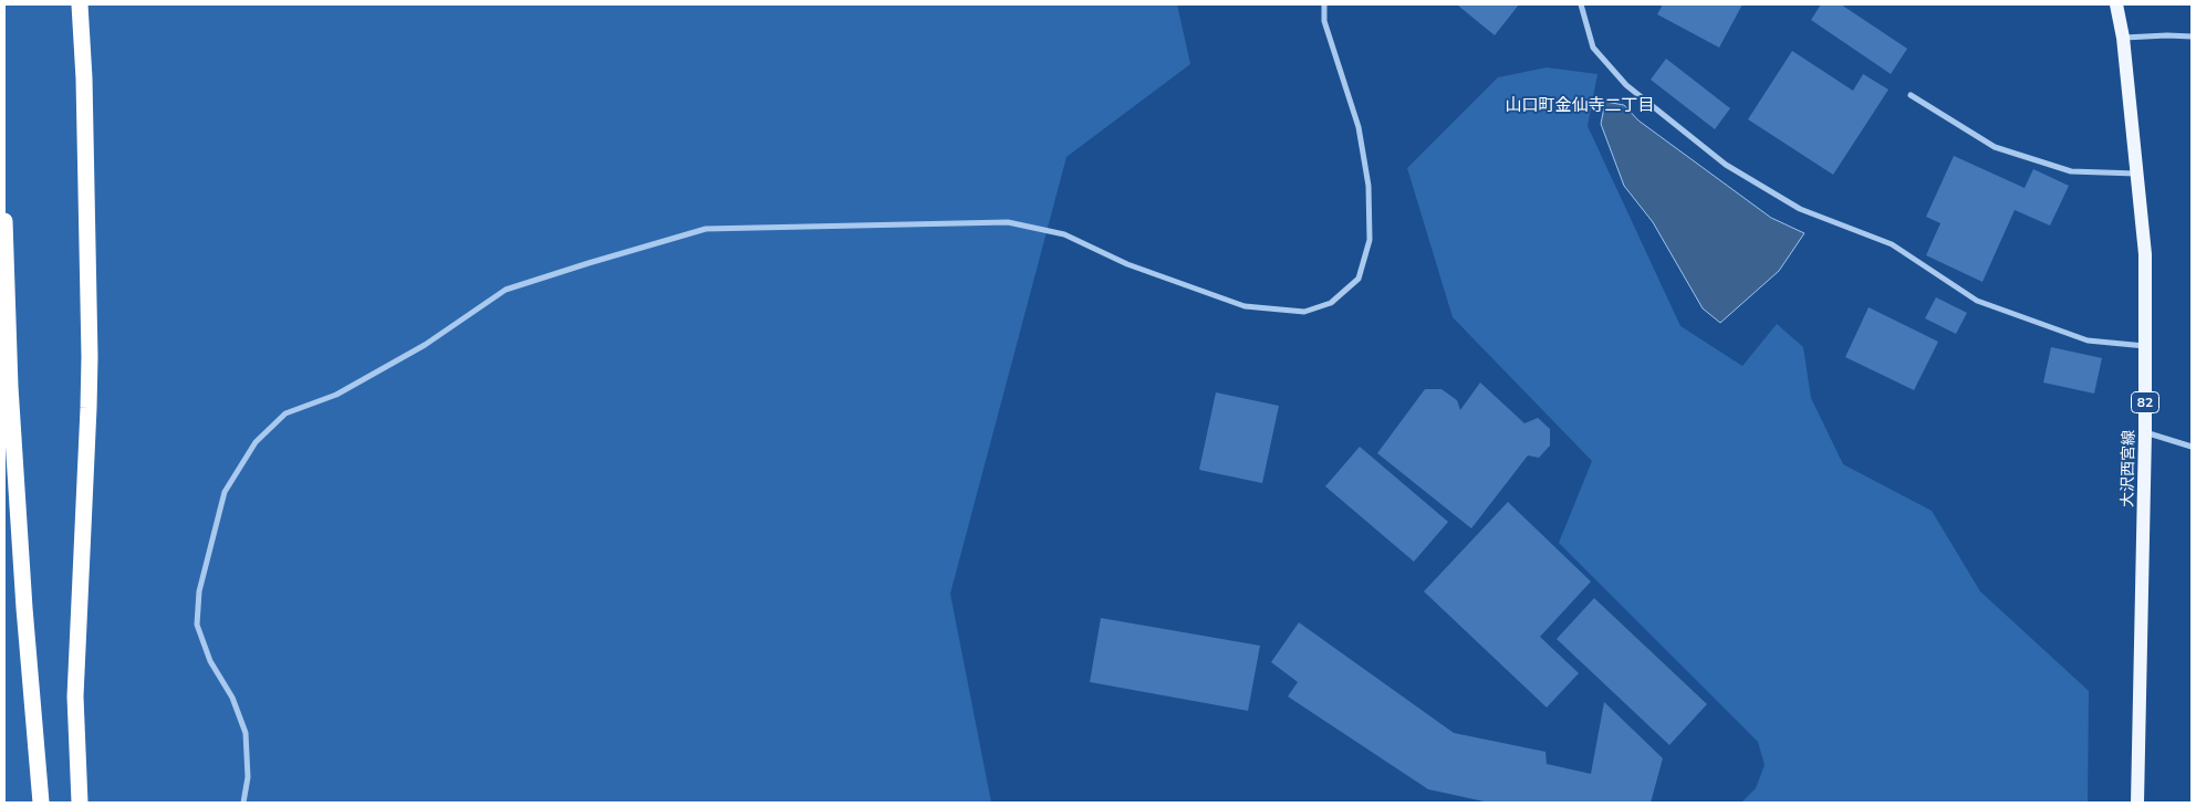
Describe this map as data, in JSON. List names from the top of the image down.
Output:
{
  "streets": {
    "main road": ["82", "大沢西宮線"]
  },
  "districts": ["山口町金仙寺二丁目"]
}
